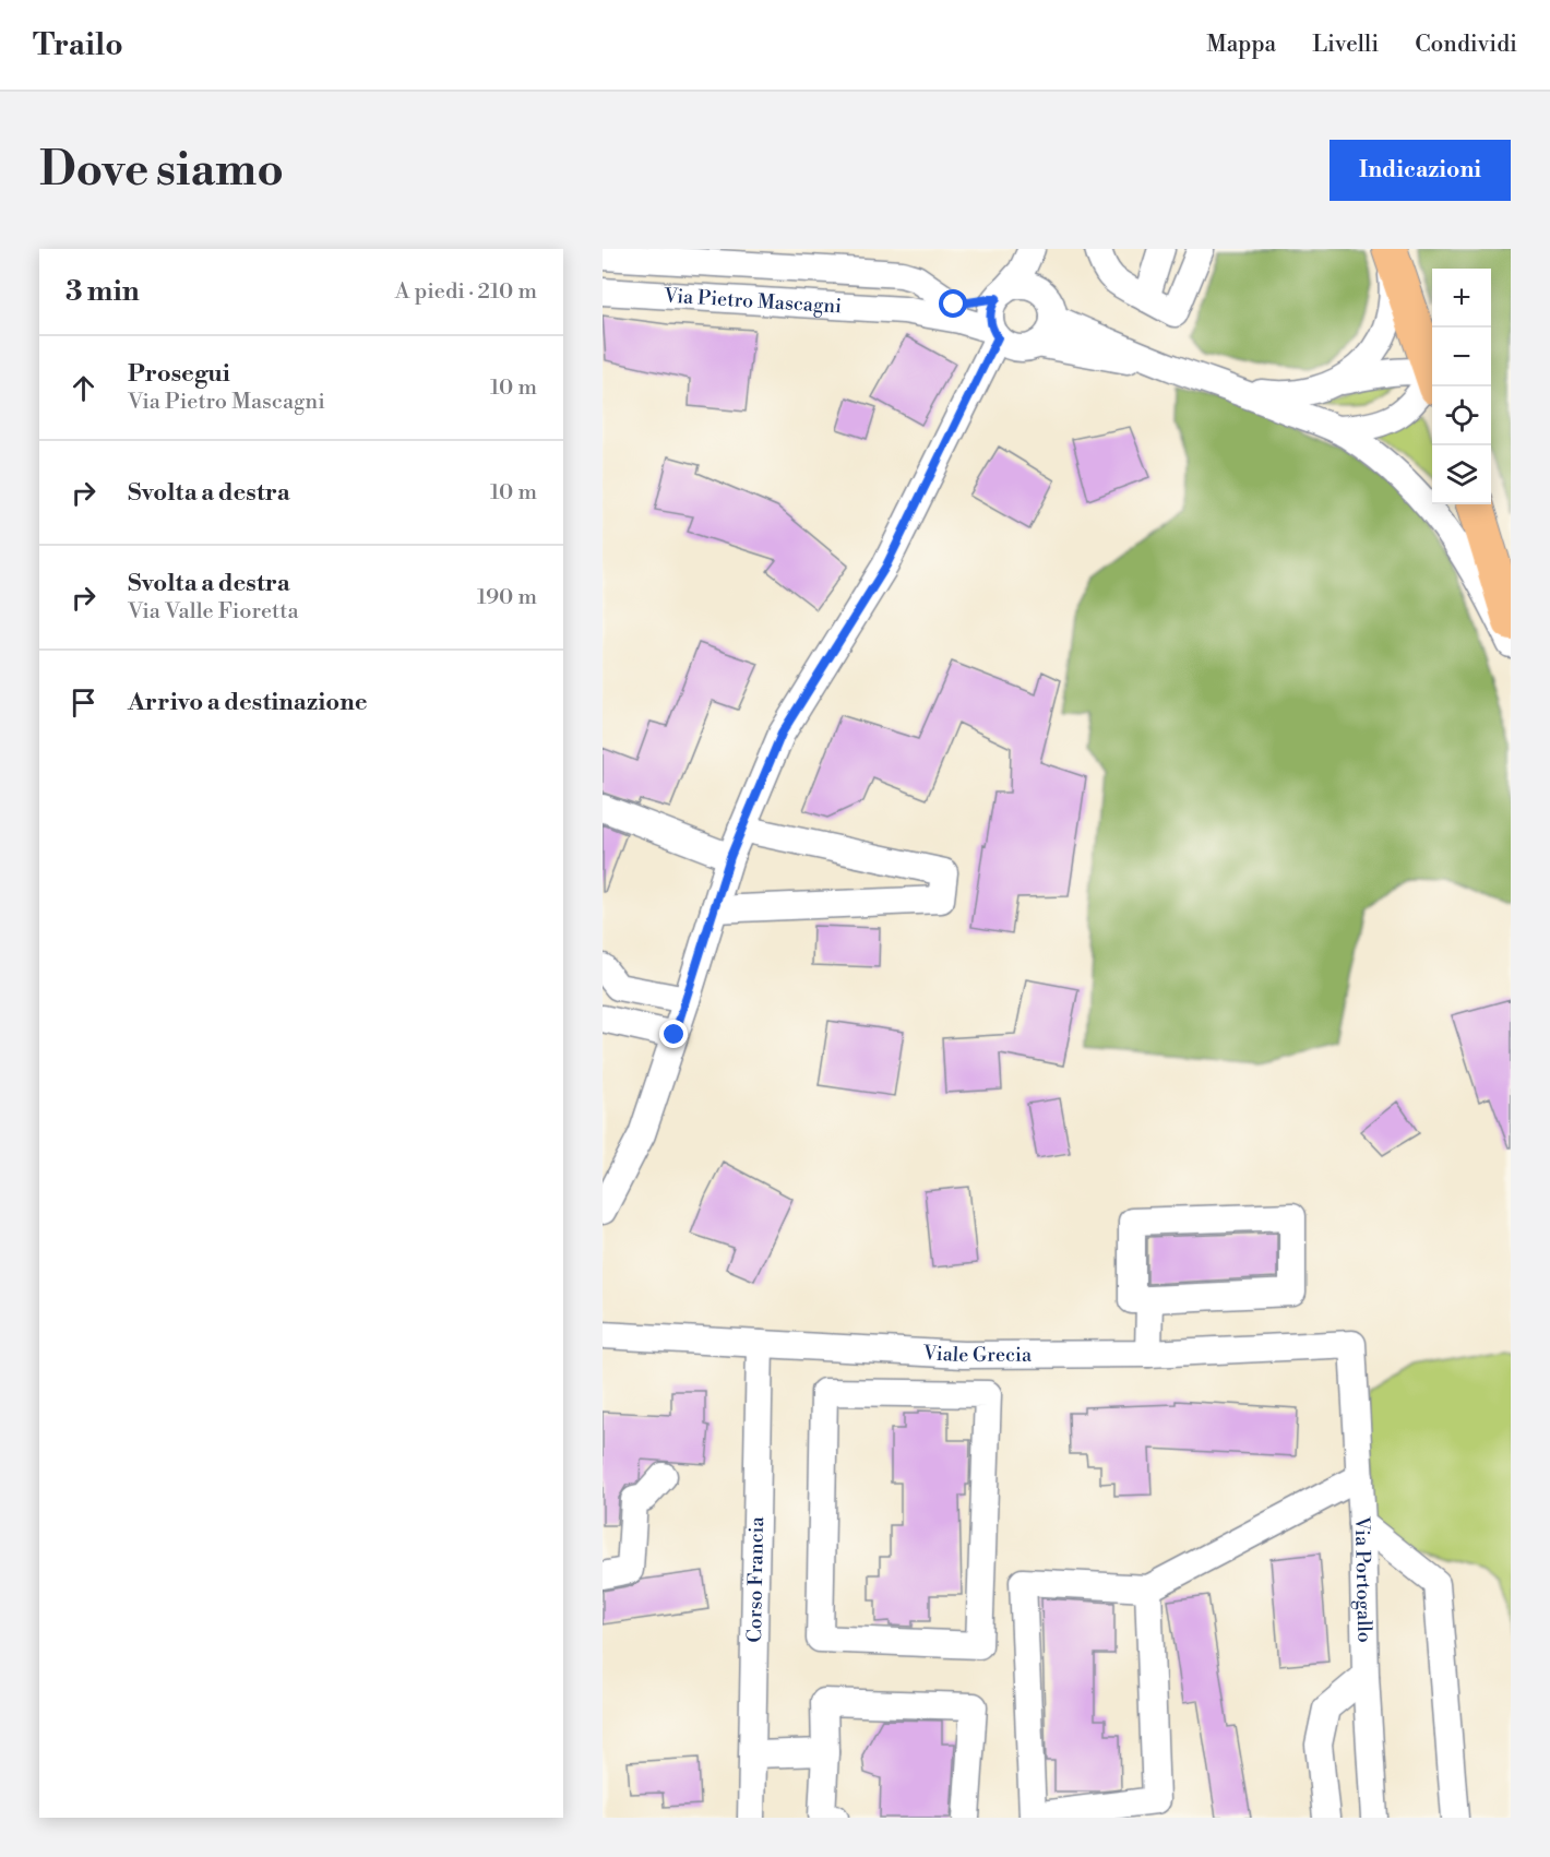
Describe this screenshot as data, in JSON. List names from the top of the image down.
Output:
{
  "streets": {
    "street": [
      "Via Pietro Mascagni",
      "Viale Grecia",
      "Corso Francia",
      "Via Portogallo"
    ]
  },
  "crossings": [
    ["Viale Grecia", "Corso Francia"],
    ["Viale Grecia", "Via Portogallo"]
  ],
  "page": {
    "header": "Trailo",
    "nav": ["Mappa", "Livelli", "Condividi"],
    "buttons": "Indicazioni",
    "title": "Dove siamo",
    "heading": ["3 min", "A piedi · 210 m"],
    "map_buttons": ["+", "−"],
    "list": [
      ["Prosegui", "Via Pietro Mascagni", "10 m"],
      ["Svolta a destra", "10 m"],
      ["Svolta a destra", "Via Valle Fioretta", "190 m"],
      "Arrivo a destinazione"
    ]
  }
}
